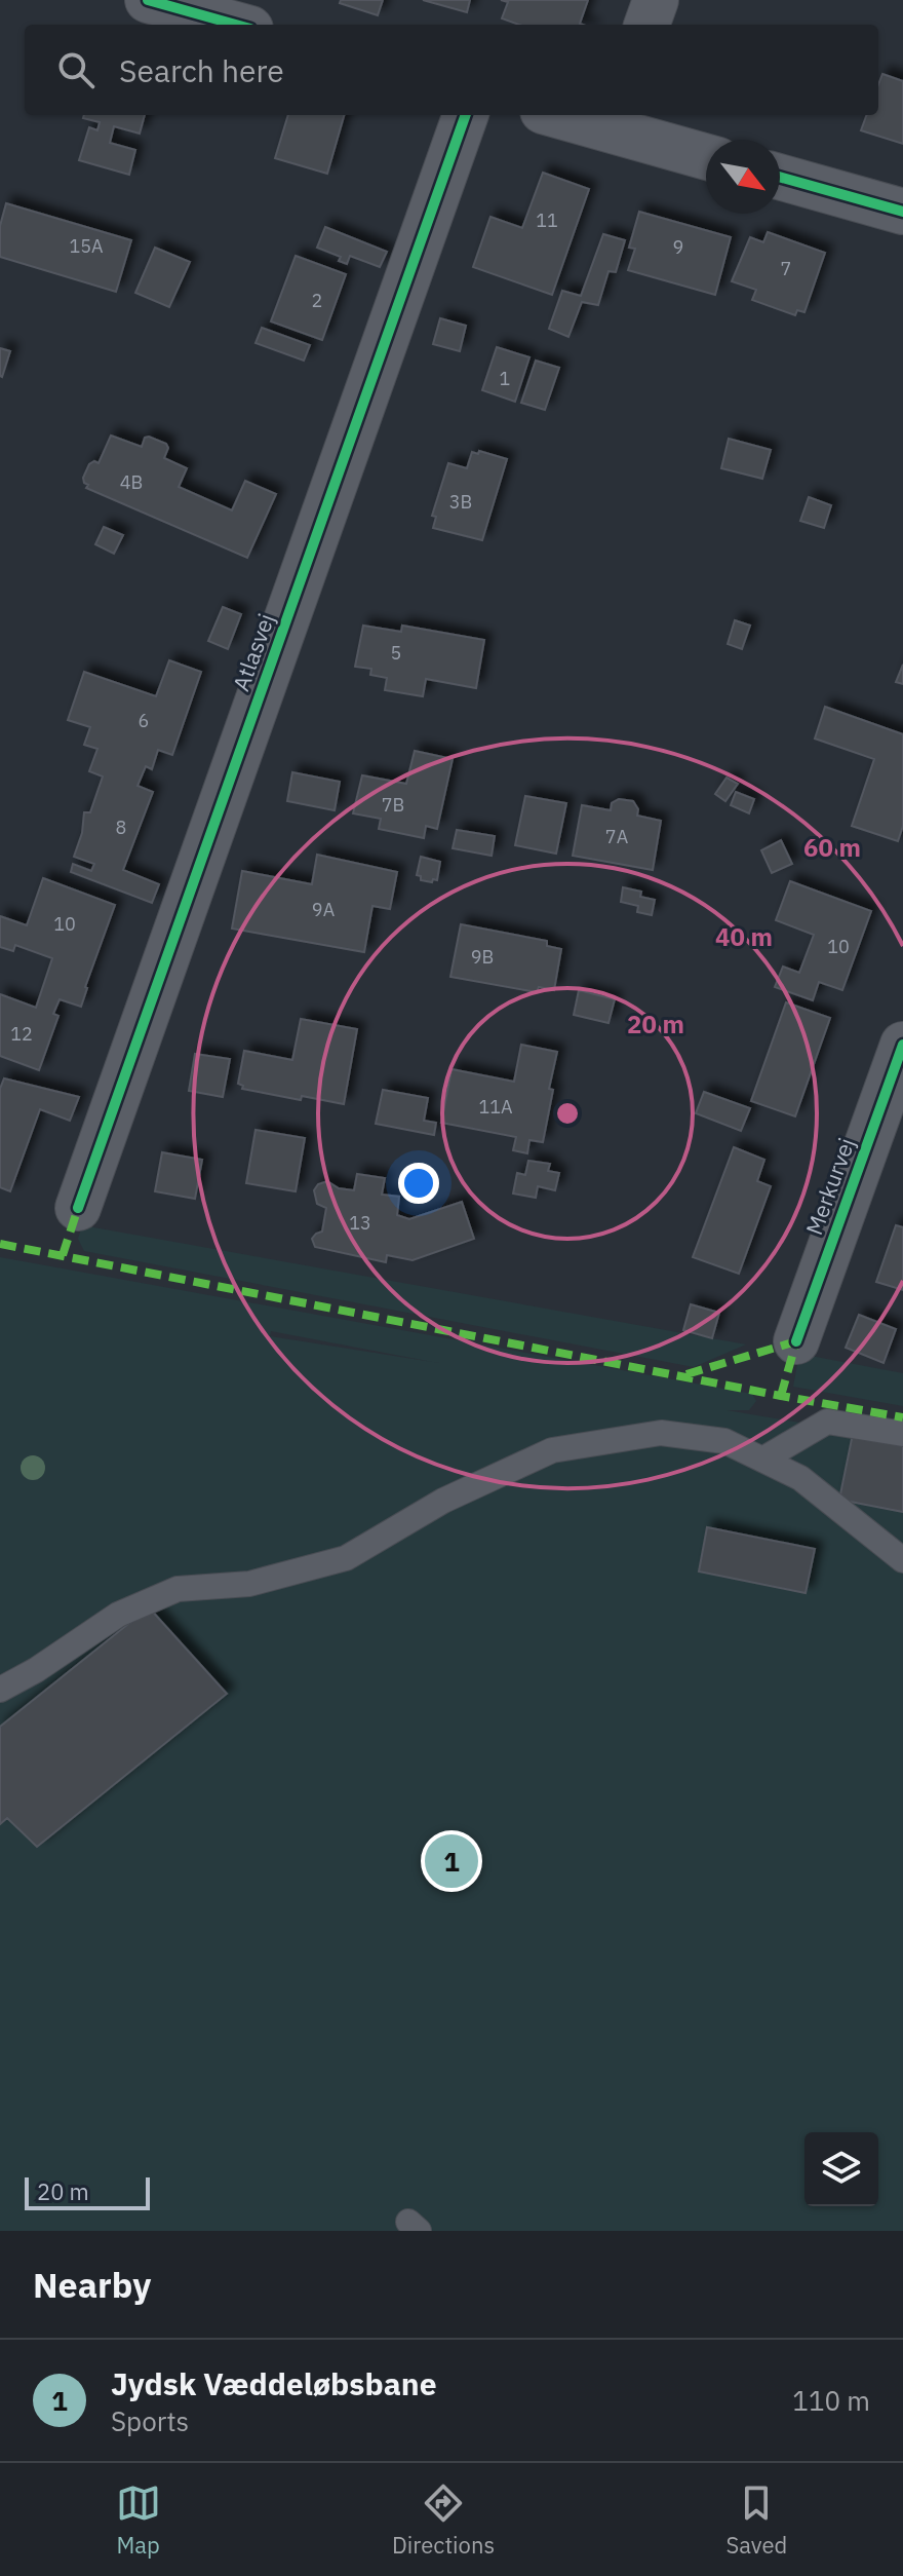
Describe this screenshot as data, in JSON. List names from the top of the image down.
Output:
{
  "streets": {
    "street": ["Atlasvej", "Merkurvej"]
  },
  "house_numbers": [
    "11",
    "15A",
    "9",
    "7",
    "2",
    "1",
    "4B",
    "3B",
    "5",
    "6",
    "7B",
    "8",
    "7A",
    "9A",
    "10",
    "10",
    "9B",
    "12",
    "11A",
    "13"
  ],
  "scale_bar": "20 m",
  "north": "bottom right",
  "page": {
    "search": "Search here",
    "pins": "1",
    "scale": "20 m",
    "heading": "Nearby",
    "list": [
      {
        "mark": "1",
        "name": "Jydsk Væddeløbsbane",
        "note": "Sports",
        "value": "110 m"
      }
    ],
    "nav": ["Map", "Directions", "Saved"]
  },
  "rings": ["60 m", "40 m", "20 m"]
}
